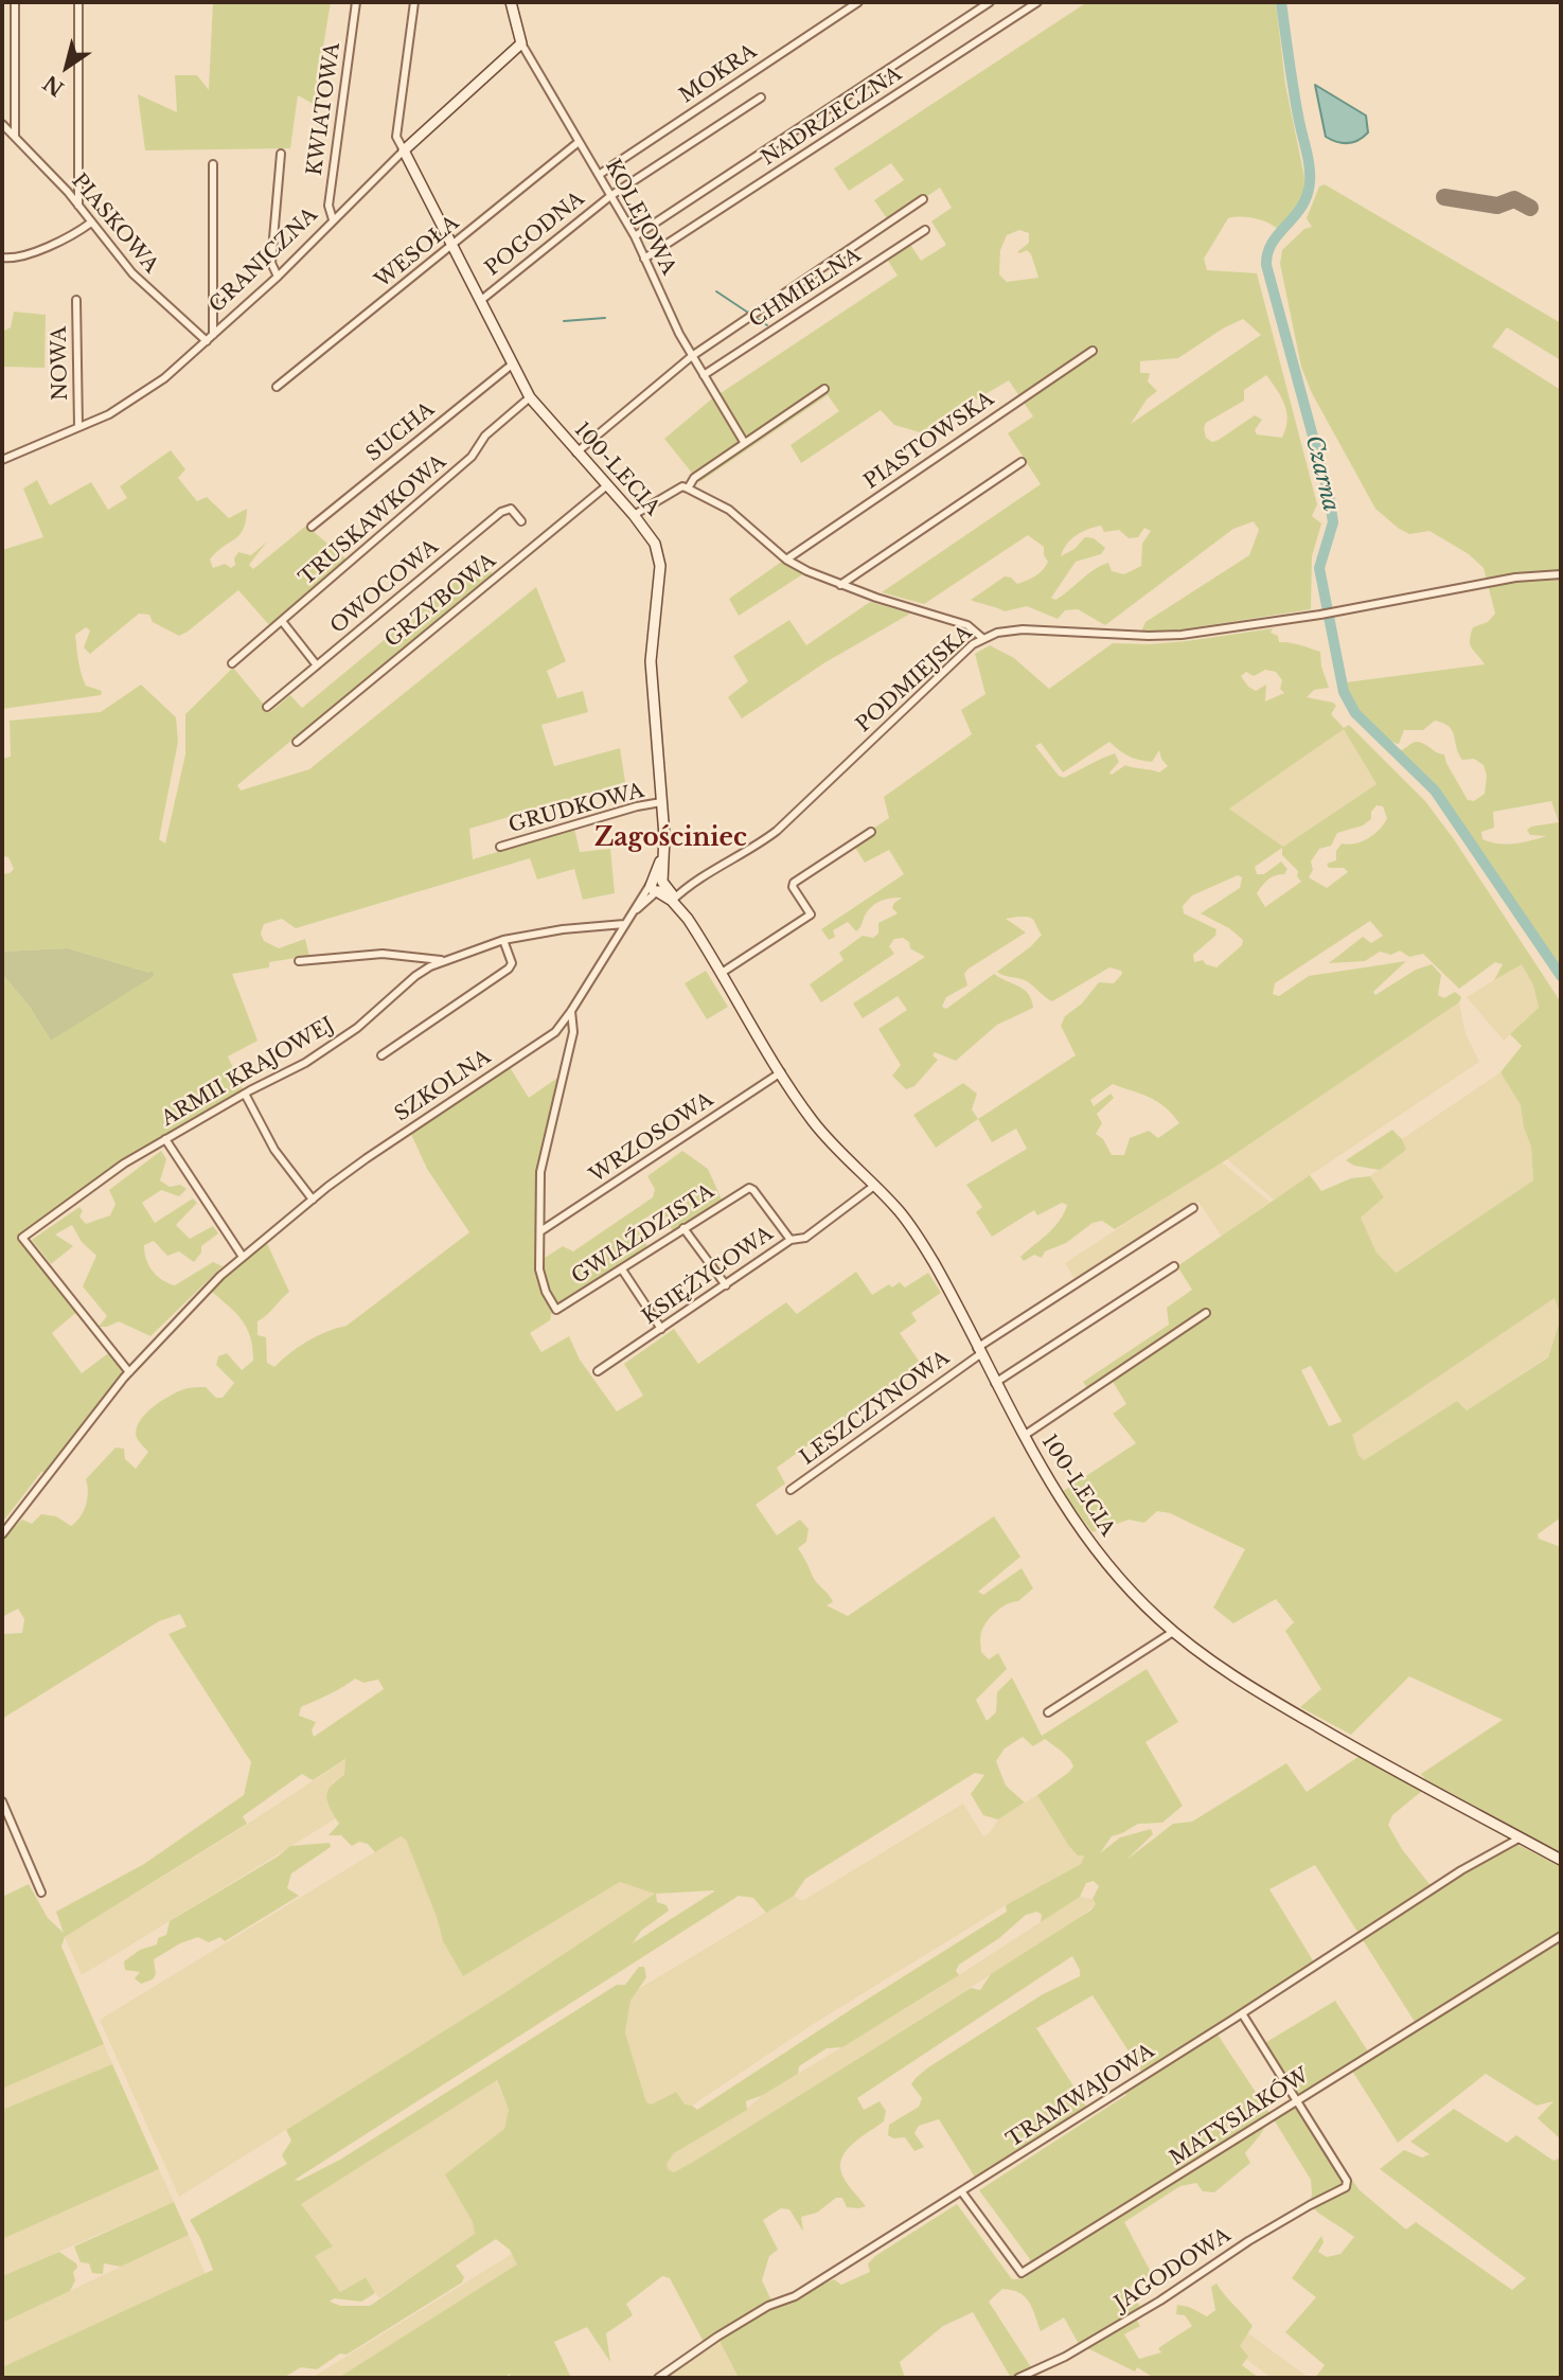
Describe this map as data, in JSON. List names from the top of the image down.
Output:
{
  "streets": {
    "street": [
      "MOKRA",
      "KWIATOWA",
      "NADRZECZNA",
      "KOLEJOWA",
      "PIASKOWA",
      "POGODNA",
      "WESOŁA",
      "GRANICZNA",
      "CHMIELNA",
      "NOWA",
      "SUCHA",
      "PIASTOWSKA",
      "100-LECIA",
      "TRUSKAWKOWA",
      "OWOCOWA",
      "GRZYBOWA",
      "PODMIEJSKA",
      "GRUDKOWA",
      "ARMII KRAJOWEJ",
      "SZKOLNA",
      "WRZOSOWA",
      "GWIAŹDZISTA",
      "KSIĘŻYCOWA",
      "LESZCZYNOWA",
      "TRAMWAJOWA",
      "MATYSIAKÓW",
      "JAGODOWA"
    ]
  },
  "crossings": [
    ["MOKRA", "KOLEJOWA"],
    ["KWIATOWA", "GRANICZNA"],
    ["NADRZECZNA", "KOLEJOWA"],
    ["KOLEJOWA", "POGODNA"],
    ["KOLEJOWA", "WESOŁA"],
    ["KOLEJOWA", "GRANICZNA"],
    ["KOLEJOWA", "CHMIELNA"],
    ["PIASKOWA", "GRANICZNA"],
    ["POGODNA", "100-LECIA"],
    ["WESOŁA", "100-LECIA"],
    ["GRANICZNA", "NOWA"],
    ["GRANICZNA", "100-LECIA"],
    ["SUCHA", "100-LECIA"],
    ["100-LECIA", "TRUSKAWKOWA"],
    ["100-LECIA", "GRZYBOWA"],
    ["100-LECIA", "PODMIEJSKA"],
    ["100-LECIA", "GRUDKOWA"],
    ["100-LECIA", "SZKOLNA"],
    ["100-LECIA", "WRZOSOWA"],
    ["100-LECIA", "KSIĘŻYCOWA"],
    ["100-LECIA", "LESZCZYNOWA"],
    ["100-LECIA", "TRAMWAJOWA"],
    ["ARMII KRAJOWEJ", "SZKOLNA"],
    ["WRZOSOWA", "GWIAŹDZISTA"],
    ["GWIAŹDZISTA", "KSIĘŻYCOWA"],
    ["TRAMWAJOWA", "MATYSIAKÓW"],
    ["MATYSIAKÓW", "JAGODOWA"]
  ],
  "districts": ["Zagościniec"],
  "water": ["Czarna"],
  "north": "bottom left"
}
